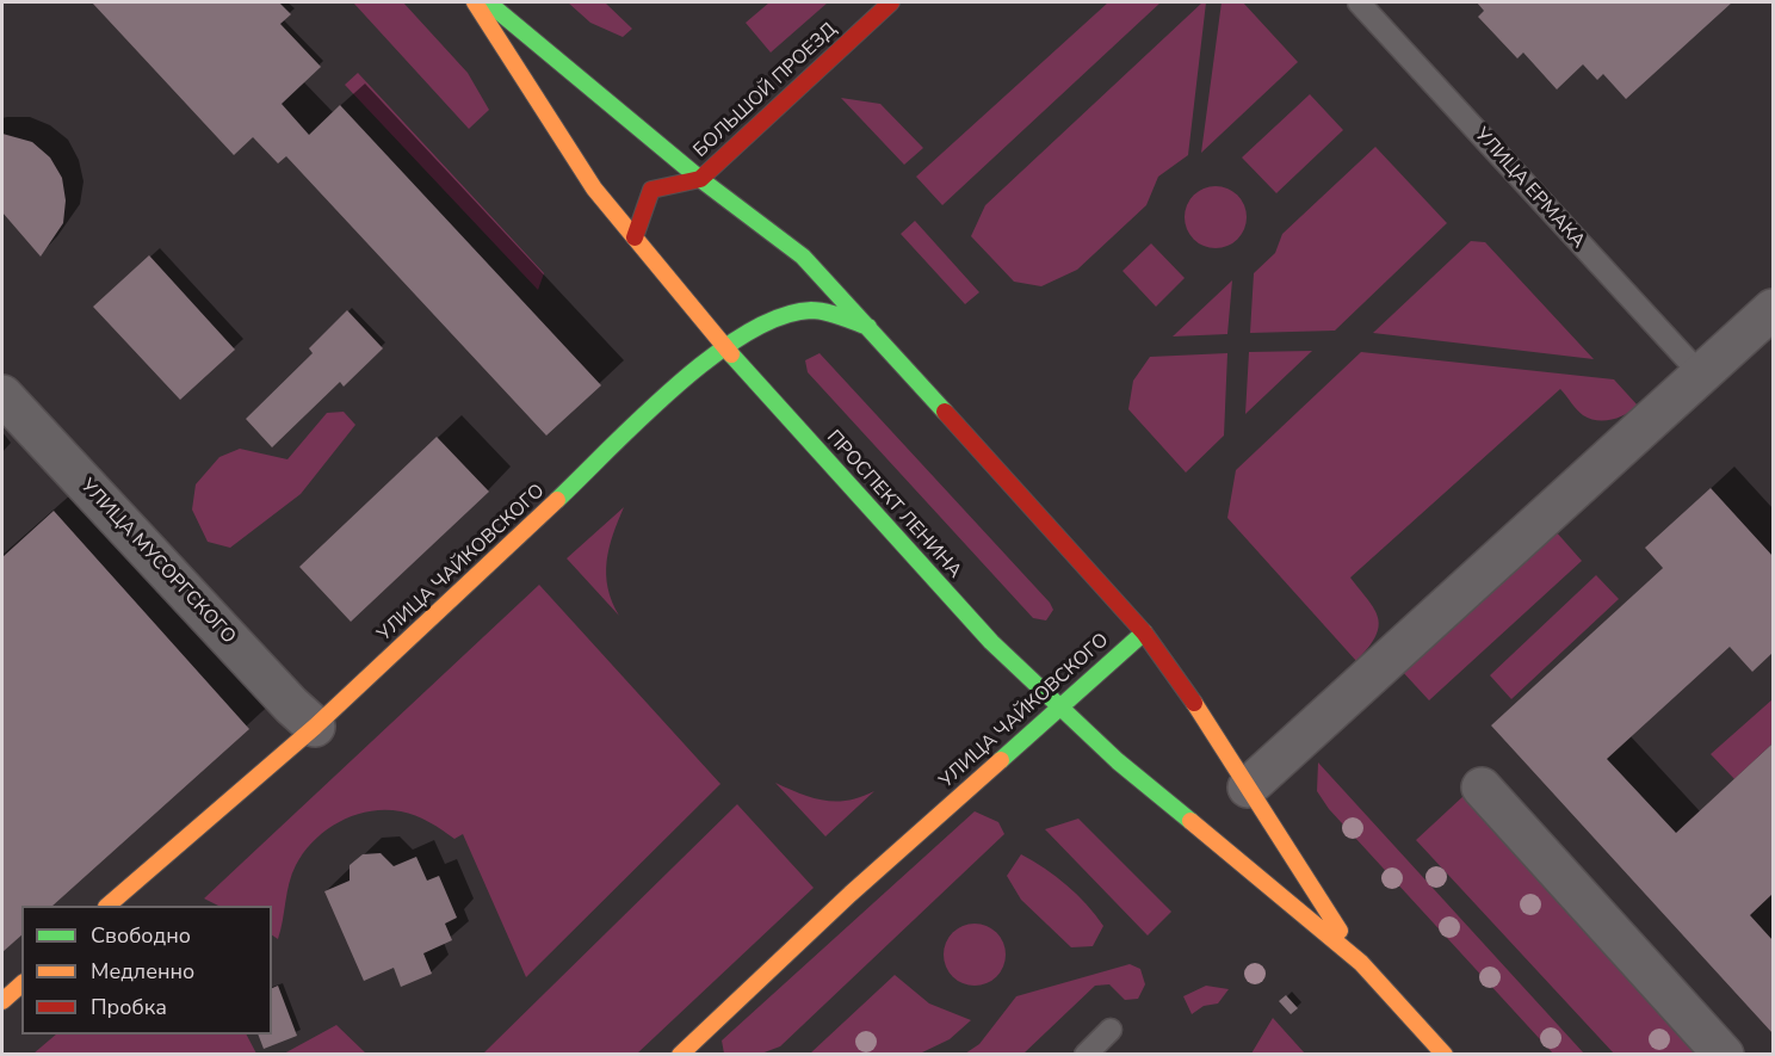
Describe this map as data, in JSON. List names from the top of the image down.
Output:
{
  "streets": {
    "main road": ["БОЛЬШОЙ ПРОЕЗД", "ПРОСПЕКТ ЛЕНИНА", "УЛИЦА ЧАЙКОВСКОГО"],
    "street": ["УЛИЦА МУСОРГСКОГО"],
    "lane": ["УЛИЦА ЕРМАКА"]
  },
  "crossings": [
    ["БОЛЬШОЙ ПРОЕЗД", "ПРОСПЕКТ ЛЕНИНА"],
    ["ПРОСПЕКТ ЛЕНИНА", "УЛИЦА ЧАЙКОВСКОГО"],
    ["УЛИЦА МУСОРГСКОГО", "УЛИЦА ЧАЙКОВСКОГО"]
  ],
  "legend": ["Свободно", "Медленно", "Пробка"]
}
